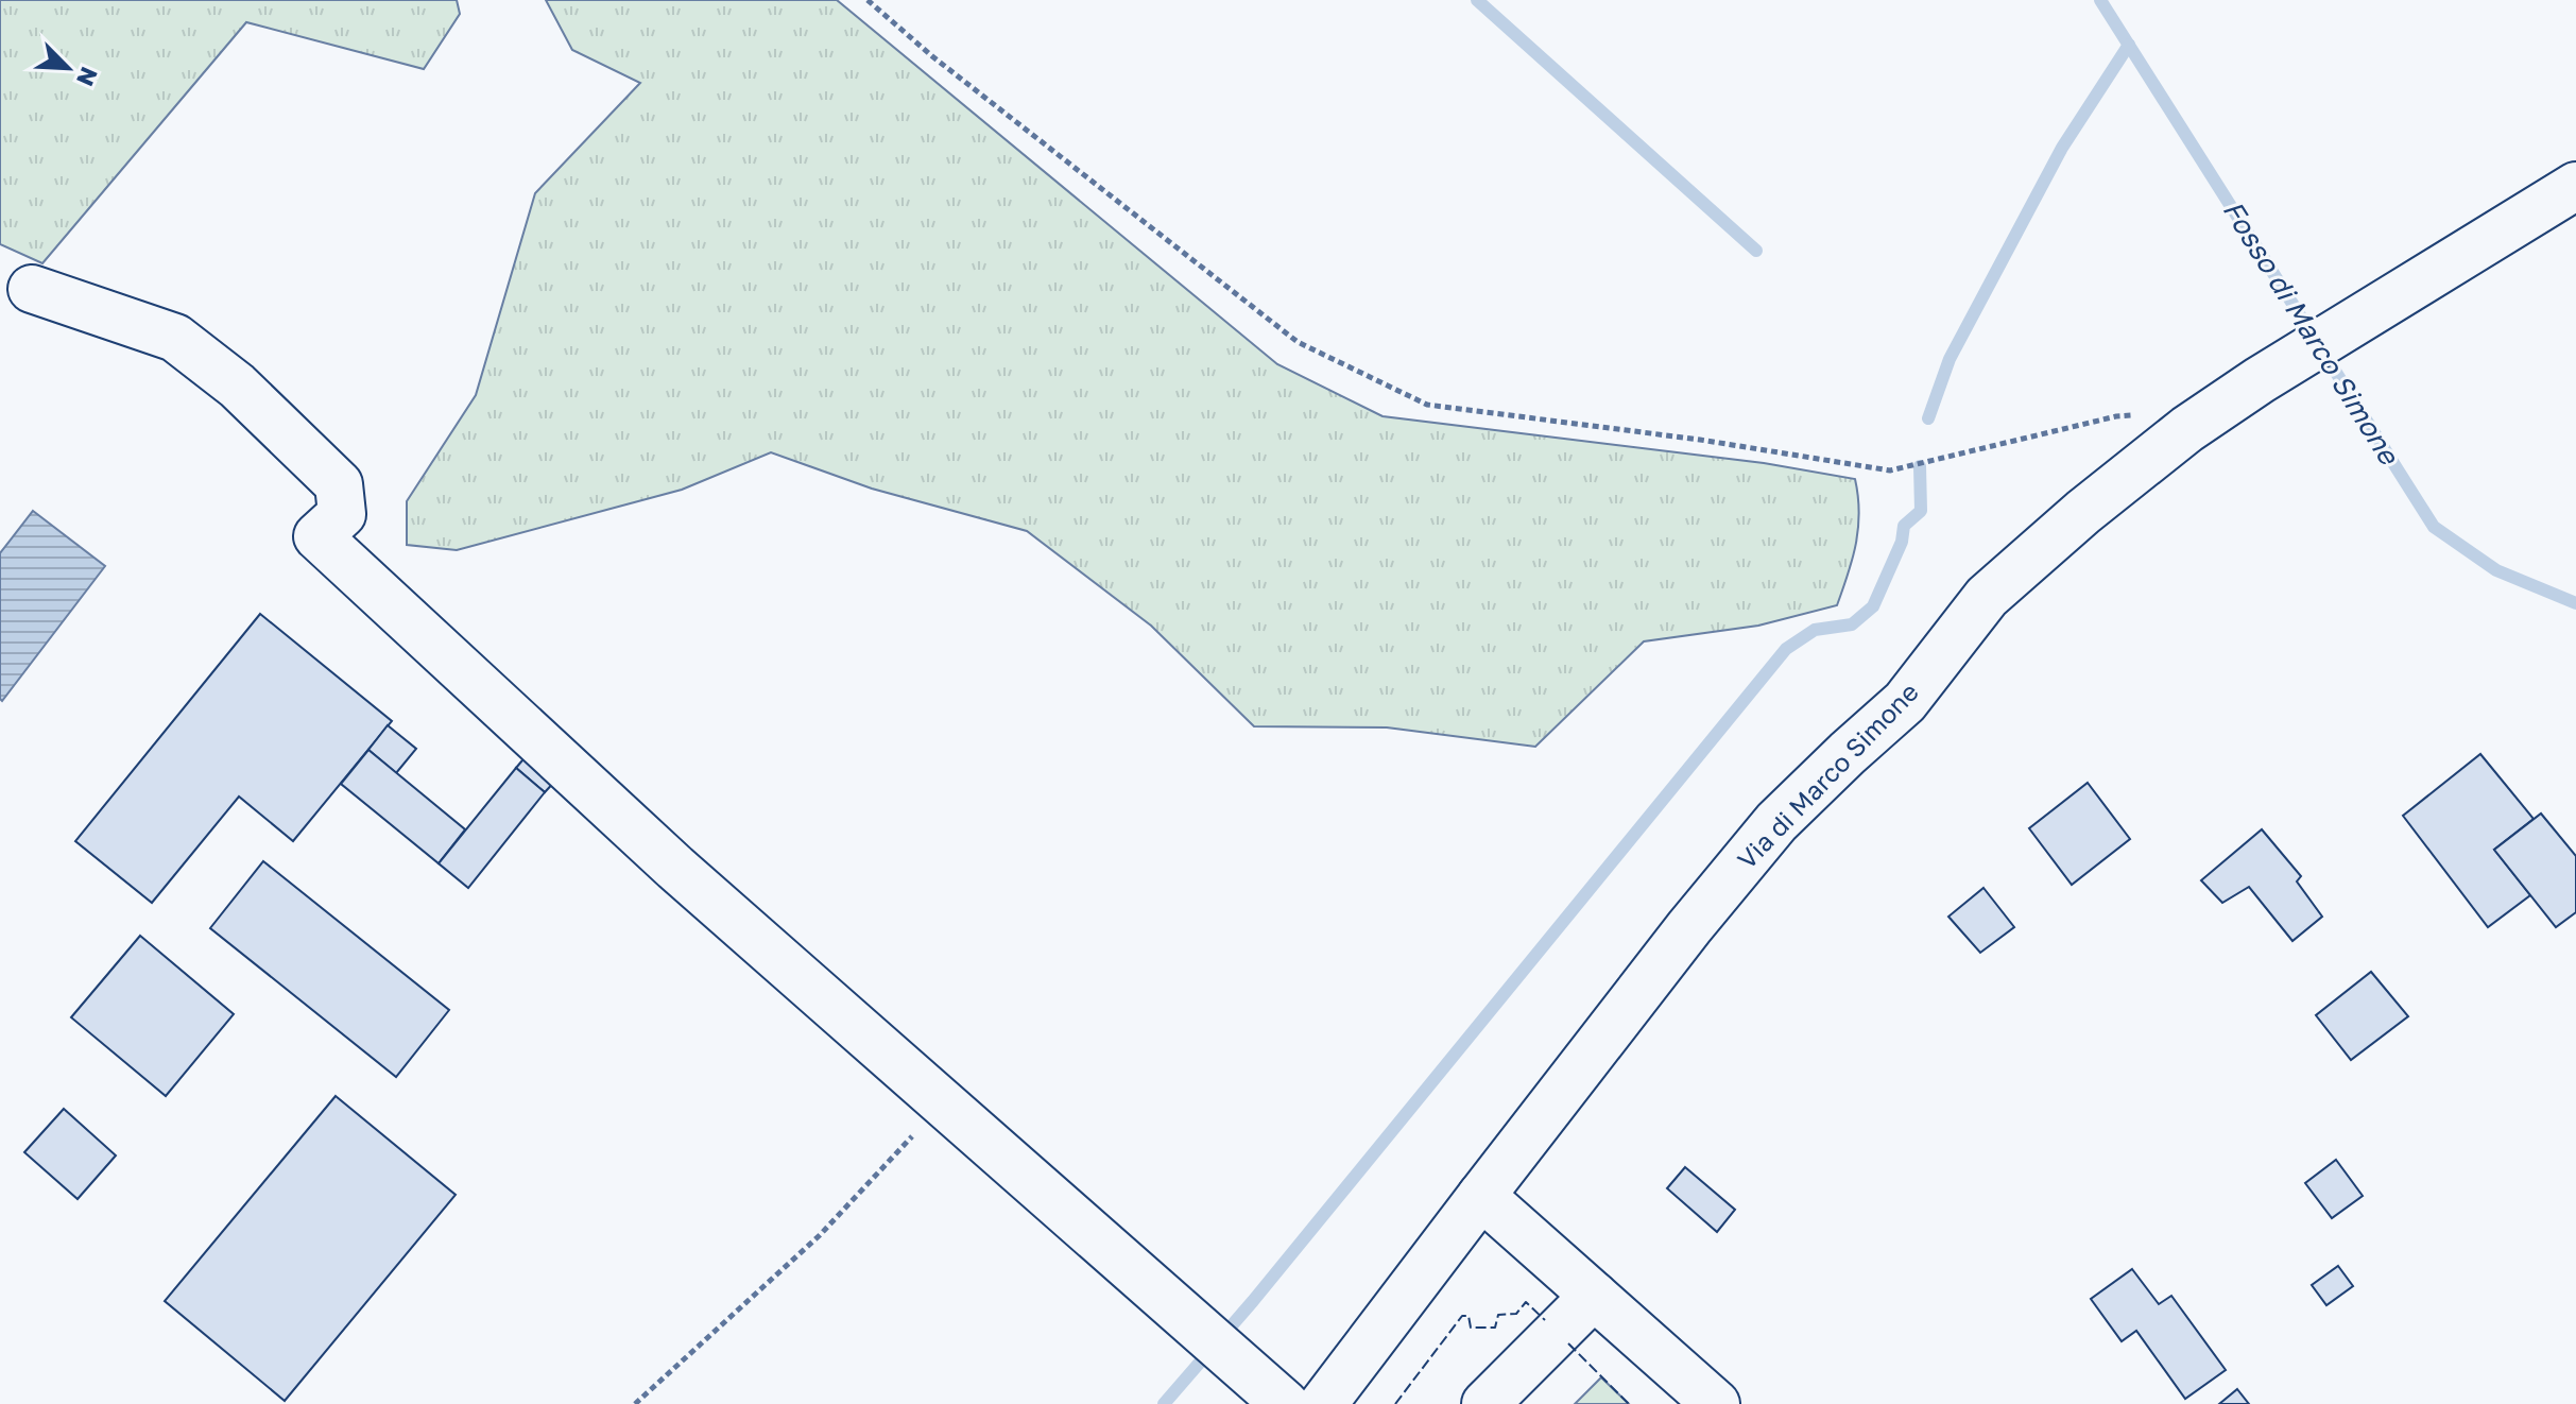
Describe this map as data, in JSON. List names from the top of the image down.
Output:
{
  "streets": {
    "street": ["Via di Marco Simone"]
  },
  "water": ["Fosso di Marco Simone"],
  "north": "bottom right"
}
